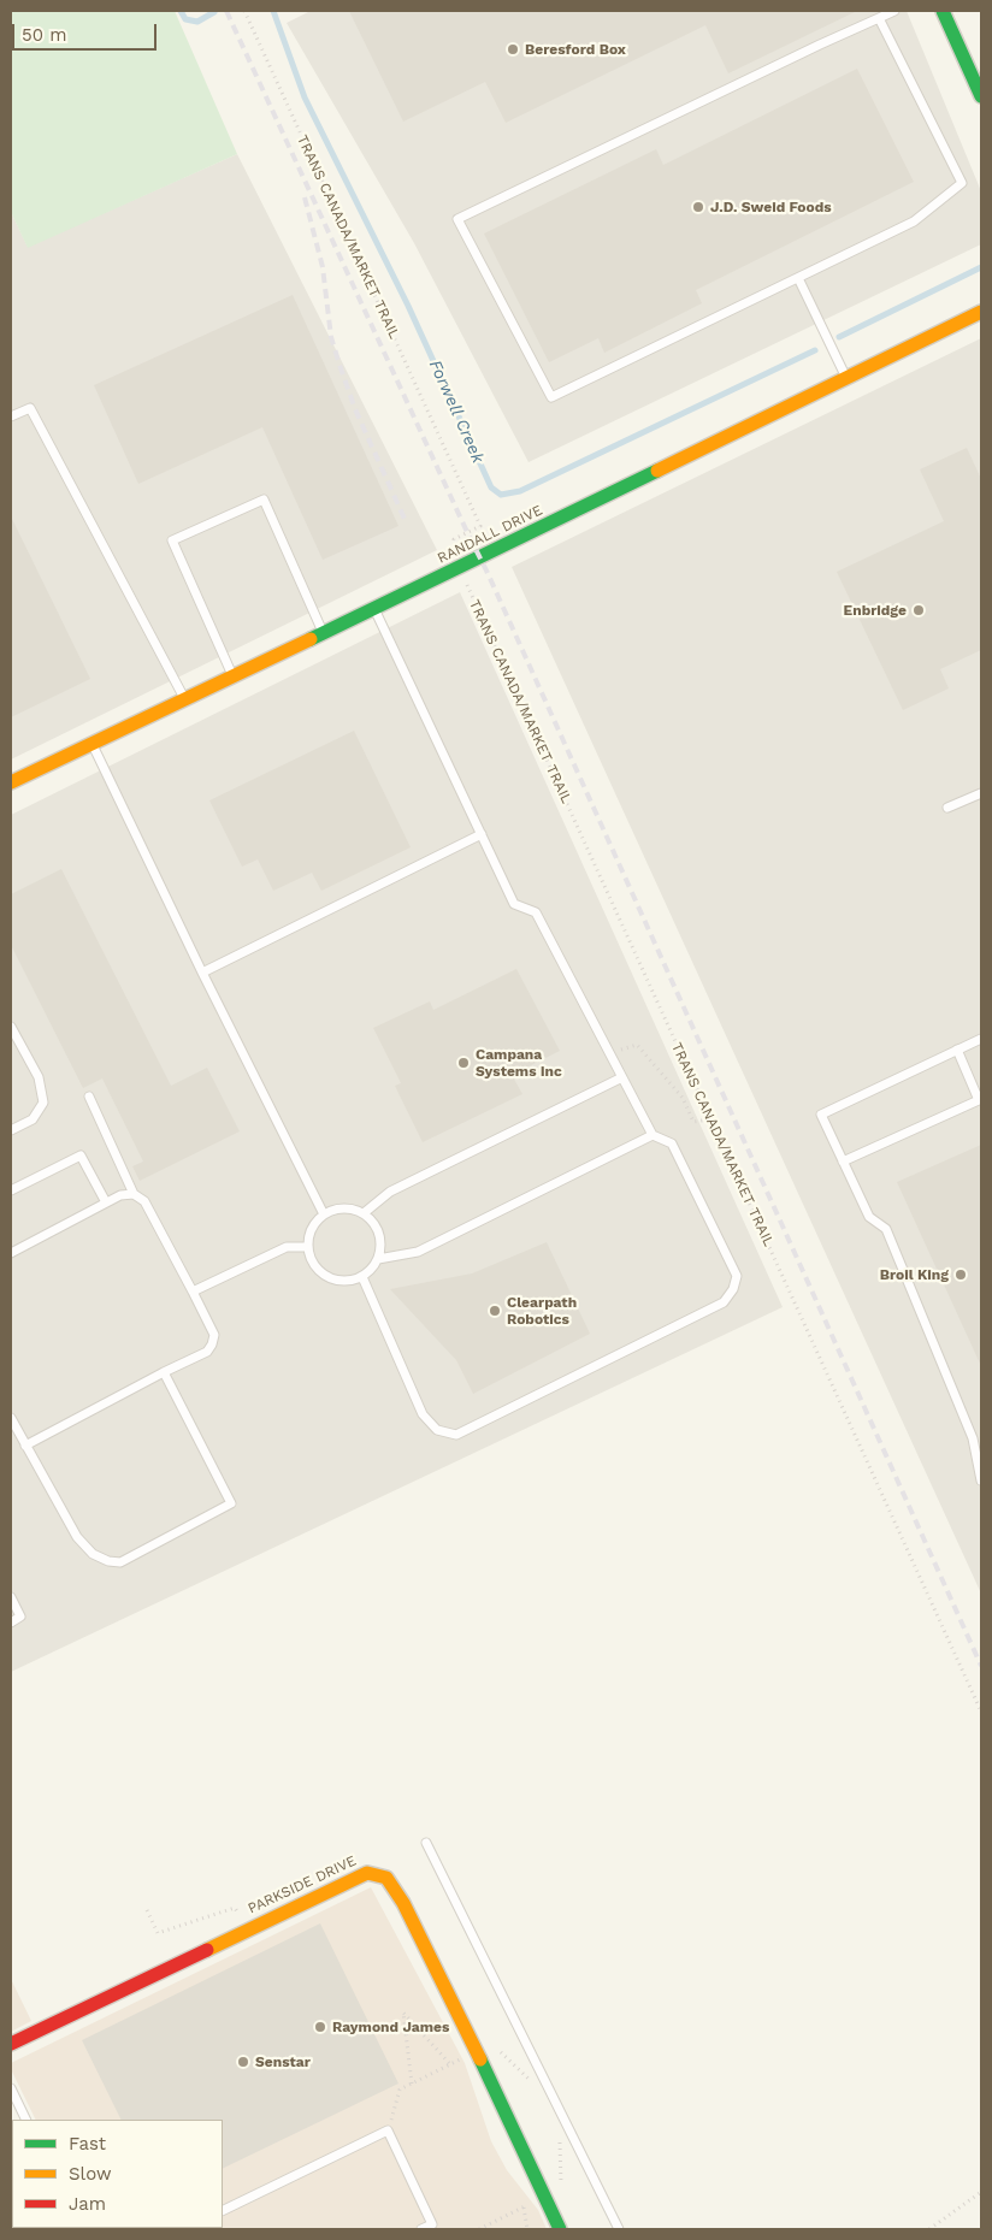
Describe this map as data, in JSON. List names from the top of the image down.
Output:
{
  "streets": {
    "street": ["RANDALL DRIVE", "PARKSIDE DRIVE"],
    "path": ["TRANS CANADA/MARKET TRAIL"]
  },
  "water": ["Forwell Creek"],
  "places": [
    "Beresford Box",
    "J.D. Sweid Foods",
    "Enbridge",
    "Campana Systems inc",
    "Broil King",
    "Clearpath Robotics",
    "Raymond James",
    "Senstar"
  ],
  "legend": ["Fast", "Slow", "Jam"],
  "scale_bar": "50 m"
}
